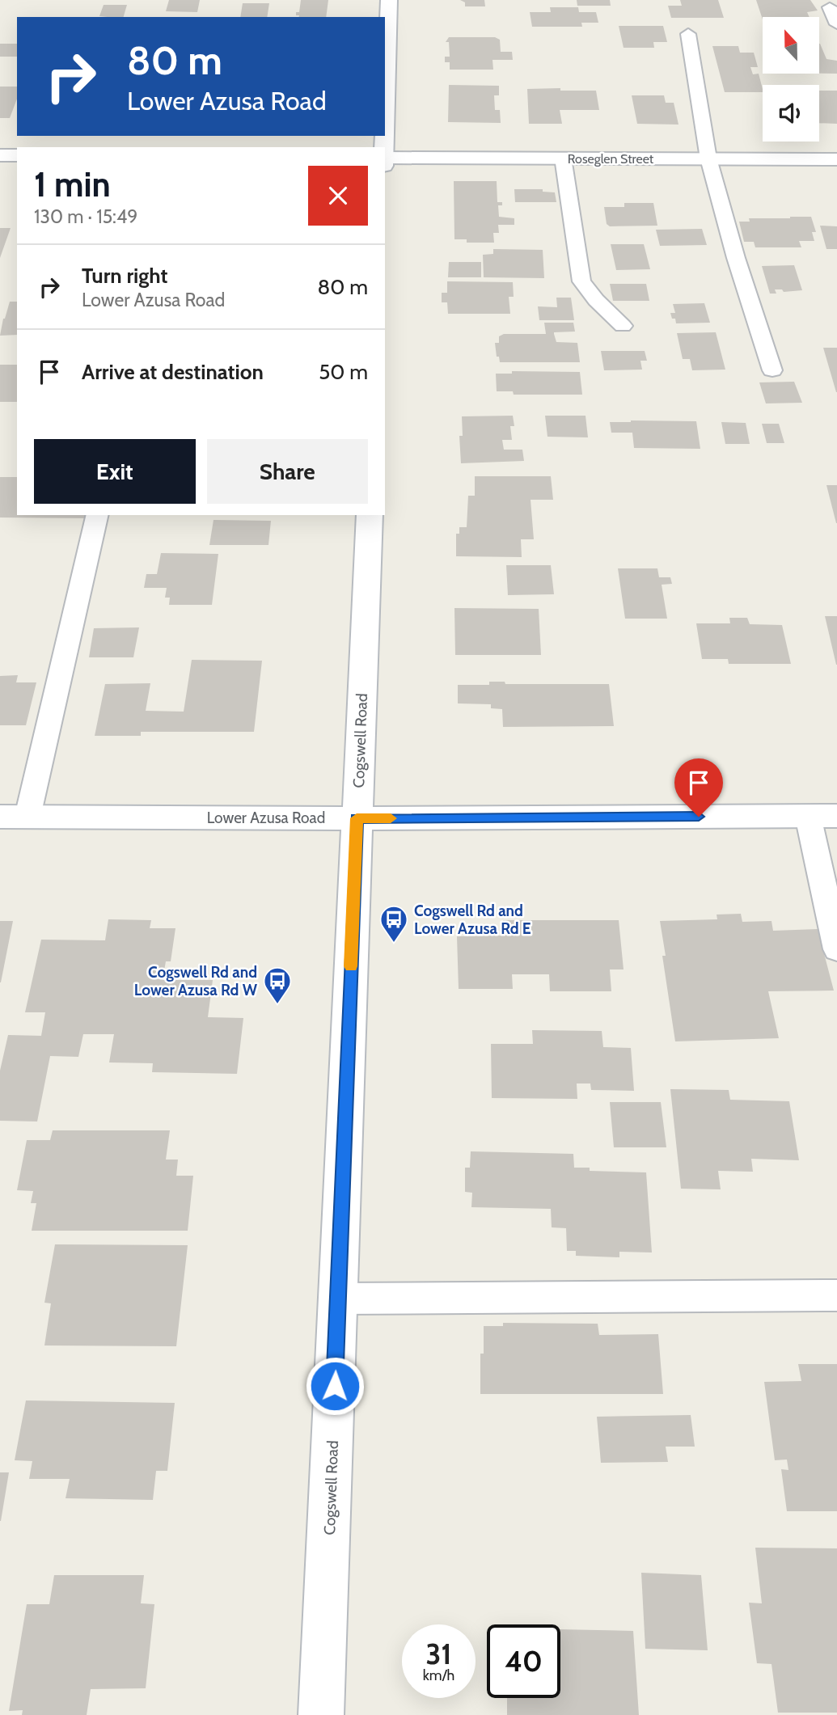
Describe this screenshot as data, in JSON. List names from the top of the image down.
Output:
{
  "streets": {
    "street": ["Roseglen Street", "Cogswell Road", "Lower Azusa Road"]
  },
  "crossings": [
    ["Cogswell Road", "Lower Azusa Road"]
  ],
  "places": {
    "bus stop": ["Cogswell Rd and Lower Azusa Rd E", "Cogswell Rd and Lower Azusa Rd W"]
  },
  "north": "top",
  "page": {
    "turn": ["80 m", "Lower Azusa Road"],
    "heading": ["1 min", "130 m · 15:49"],
    "list": [
      {
        "name": "Turn right",
        "note": "Lower Azusa Road",
        "value": "80 m"
      },
      {
        "name": "Arrive at destination",
        "value": "50 m"
      }
    ],
    "buttons": ["Exit", "Share"],
    "speed": "31 km/h",
    "limit": "40"
  }
}
